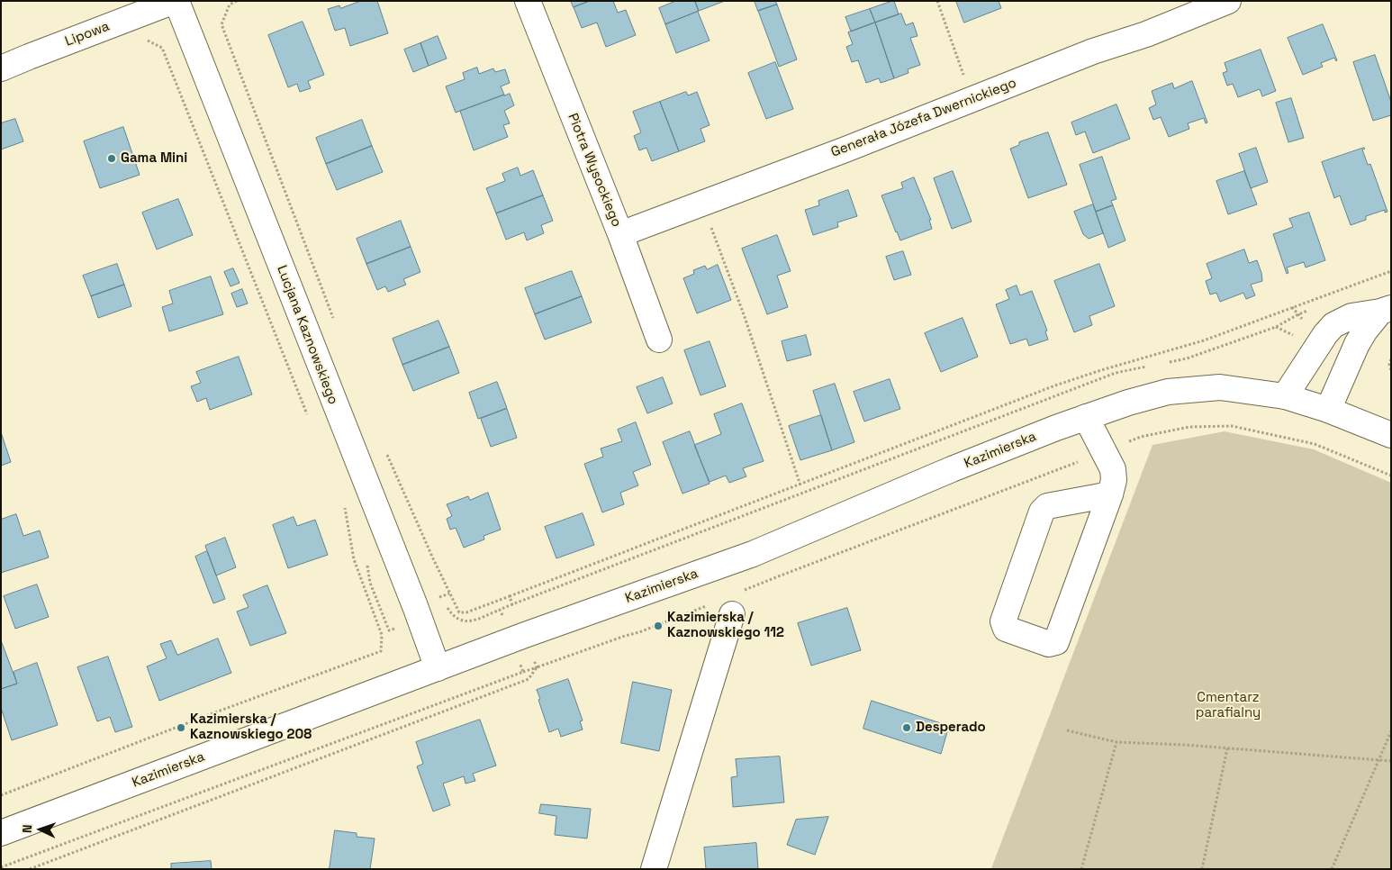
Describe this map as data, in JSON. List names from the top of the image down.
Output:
{
  "streets": {
    "street": [
      "Lipowa",
      "Generała Józefa Dwernickiego",
      "Piotra Wysockiego",
      "Lucjana Kaznowskiego",
      "Kazimierska"
    ]
  },
  "crossings": [
    ["Lipowa", "Lucjana Kaznowskiego"],
    ["Generała Józefa Dwernickiego", "Piotra Wysockiego"],
    ["Lucjana Kaznowskiego", "Kazimierska"]
  ],
  "parks": ["Cmentarz parafialny"],
  "places": [
    "Gama Mini",
    "Kazimierska / Kaznowskiego 112",
    "Kazimierska / Kaznowskiego 208",
    "Desperado"
  ],
  "north": "left"
}
